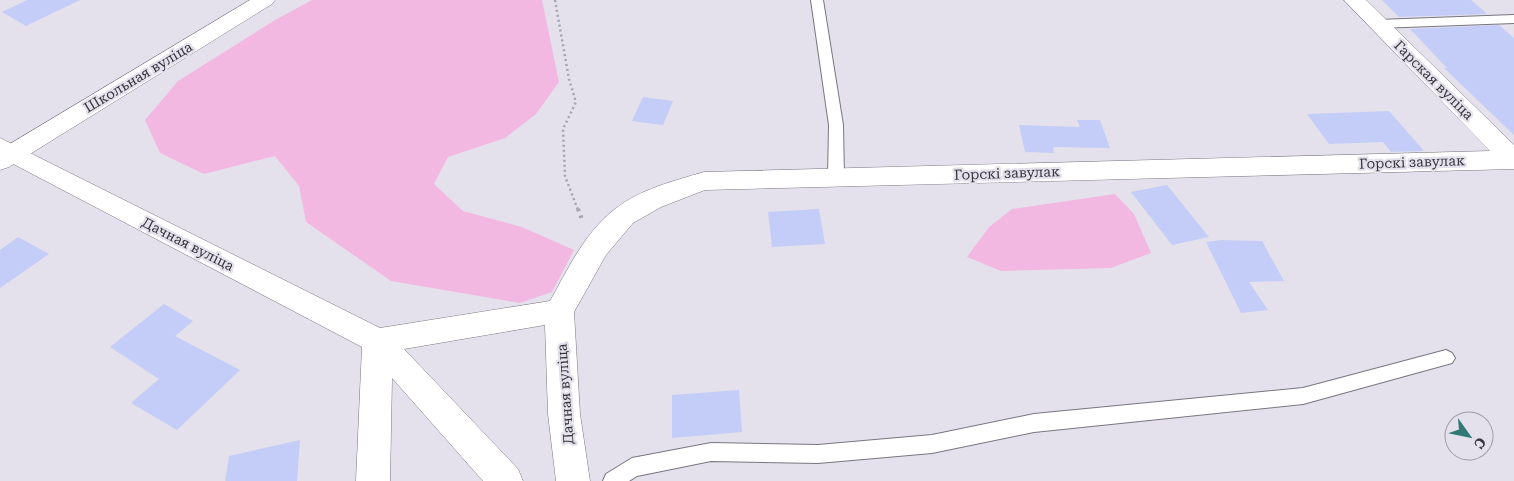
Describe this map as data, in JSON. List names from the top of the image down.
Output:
{
  "streets": {
    "street": [
      "Школьная вуліца",
      "Гарская вуліца",
      "Горскі завулак",
      "Дачная вуліца"
    ]
  },
  "crossings": [
    ["Школьная вуліца", "Дачная вуліца"],
    ["Гарская вуліца", "Горскі завулак"],
    ["Горскі завулак", "Дачная вуліца"]
  ],
  "north": "bottom right"
}
